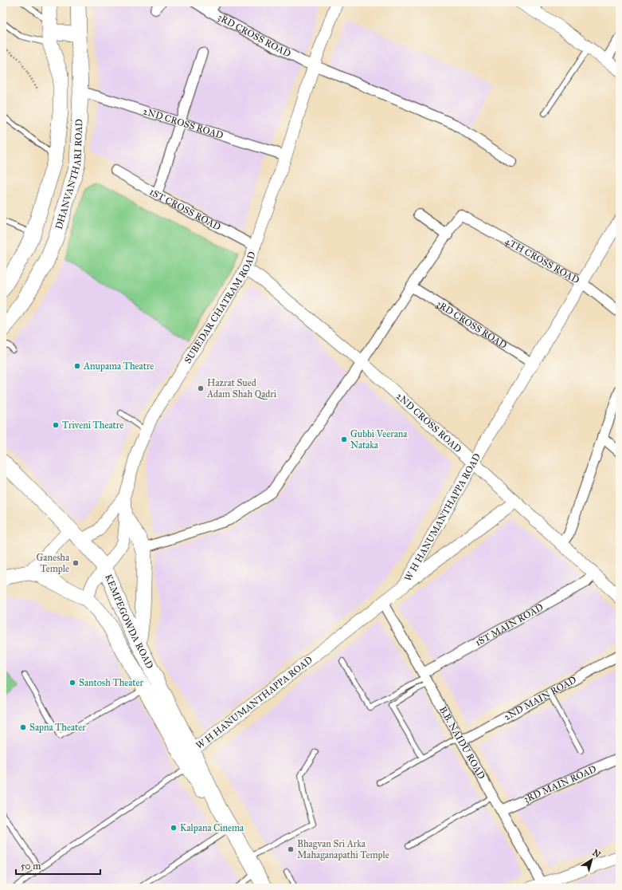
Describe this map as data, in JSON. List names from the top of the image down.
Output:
{
  "streets": {
    "main road": ["DHANVANTHARI ROAD", "KEMPEGOWDA ROAD"],
    "street": [
      "3RD CROSS ROAD",
      "2ND CROSS ROAD",
      "1ST CROSS ROAD",
      "4TH CROSS ROAD",
      "SUBEDAR CHATRAM ROAD",
      "W H HANUMANTHAPPA ROAD",
      "1ST MAIN ROAD",
      "2ND MAIN ROAD",
      "B.B. NAIDU ROAD",
      "3RD MAIN ROAD"
    ]
  },
  "crossings": [
    ["3RD CROSS ROAD", "SUBEDAR CHATRAM ROAD"],
    ["3RD CROSS ROAD", "W H HANUMANTHAPPA ROAD"],
    ["2ND CROSS ROAD", "DHANVANTHARI ROAD"],
    ["2ND CROSS ROAD", "SUBEDAR CHATRAM ROAD"],
    ["2ND CROSS ROAD", "W H HANUMANTHAPPA ROAD"],
    ["2ND CROSS ROAD", "1ST MAIN ROAD"],
    ["1ST CROSS ROAD", "SUBEDAR CHATRAM ROAD"],
    ["4TH CROSS ROAD", "W H HANUMANTHAPPA ROAD"],
    ["SUBEDAR CHATRAM ROAD", "KEMPEGOWDA ROAD"],
    ["W H HANUMANTHAPPA ROAD", "KEMPEGOWDA ROAD"],
    ["W H HANUMANTHAPPA ROAD", "B.B. NAIDU ROAD"],
    ["1ST MAIN ROAD", "B.B. NAIDU ROAD"],
    ["2ND MAIN ROAD", "B.B. NAIDU ROAD"],
    ["B.B. NAIDU ROAD", "3RD MAIN ROAD"]
  ],
  "places": [
    "Anupama Theatre",
    "Hazrat Sued Adam Shah Qadri",
    "Triveni Theatre",
    "Gubbi Veerana Nataka",
    "Ganesha Temple",
    "Santosh Theater",
    "Sapna Theater",
    "Kalpana Cinema",
    "Bhagvan Sri Arka Mahaganapathi Temple"
  ],
  "scale_bar": "50 m",
  "north": "top right"
}
